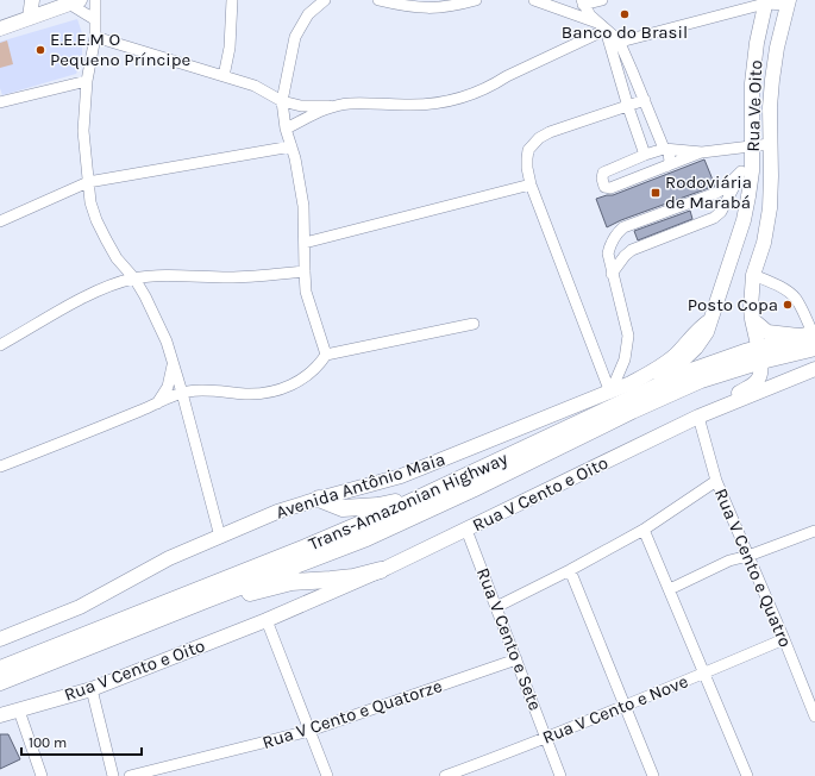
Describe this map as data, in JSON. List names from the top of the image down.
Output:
{
  "streets": {
    "highway": ["Trans-Amazonian Highway"],
    "main road": ["Rua Ve Oito", "Avenida Antônio Maia", "Rua V Cento e Oito"],
    "street": [
      "Rua V Cento e Quatro",
      "Rua V Cento e Sete",
      "Rua V Cento e Nove",
      "Rua V Cento e Quatorze"
    ]
  },
  "crossings": [
    ["Rua Ve Oito", "Avenida Antônio Maia"],
    ["Rua Ve Oito", "Trans-Amazonian Highway"],
    ["Rua V Cento e Oito", "Rua V Cento e Quatro"],
    ["Rua V Cento e Oito", "Rua V Cento e Sete"],
    ["Rua V Cento e Quatro", "Rua V Cento e Nove"],
    ["Rua V Cento e Sete", "Rua V Cento e Nove"],
    ["Rua V Cento e Sete", "Rua V Cento e Quatorze"]
  ],
  "places": {
    "other": ["Banco do Brasil", "E.E.E.M O Pequeno Príncipe", "Posto Copa"],
    "transit": ["Rodoviária de Marabá"]
  },
  "scale_bar": "100 m"
}
